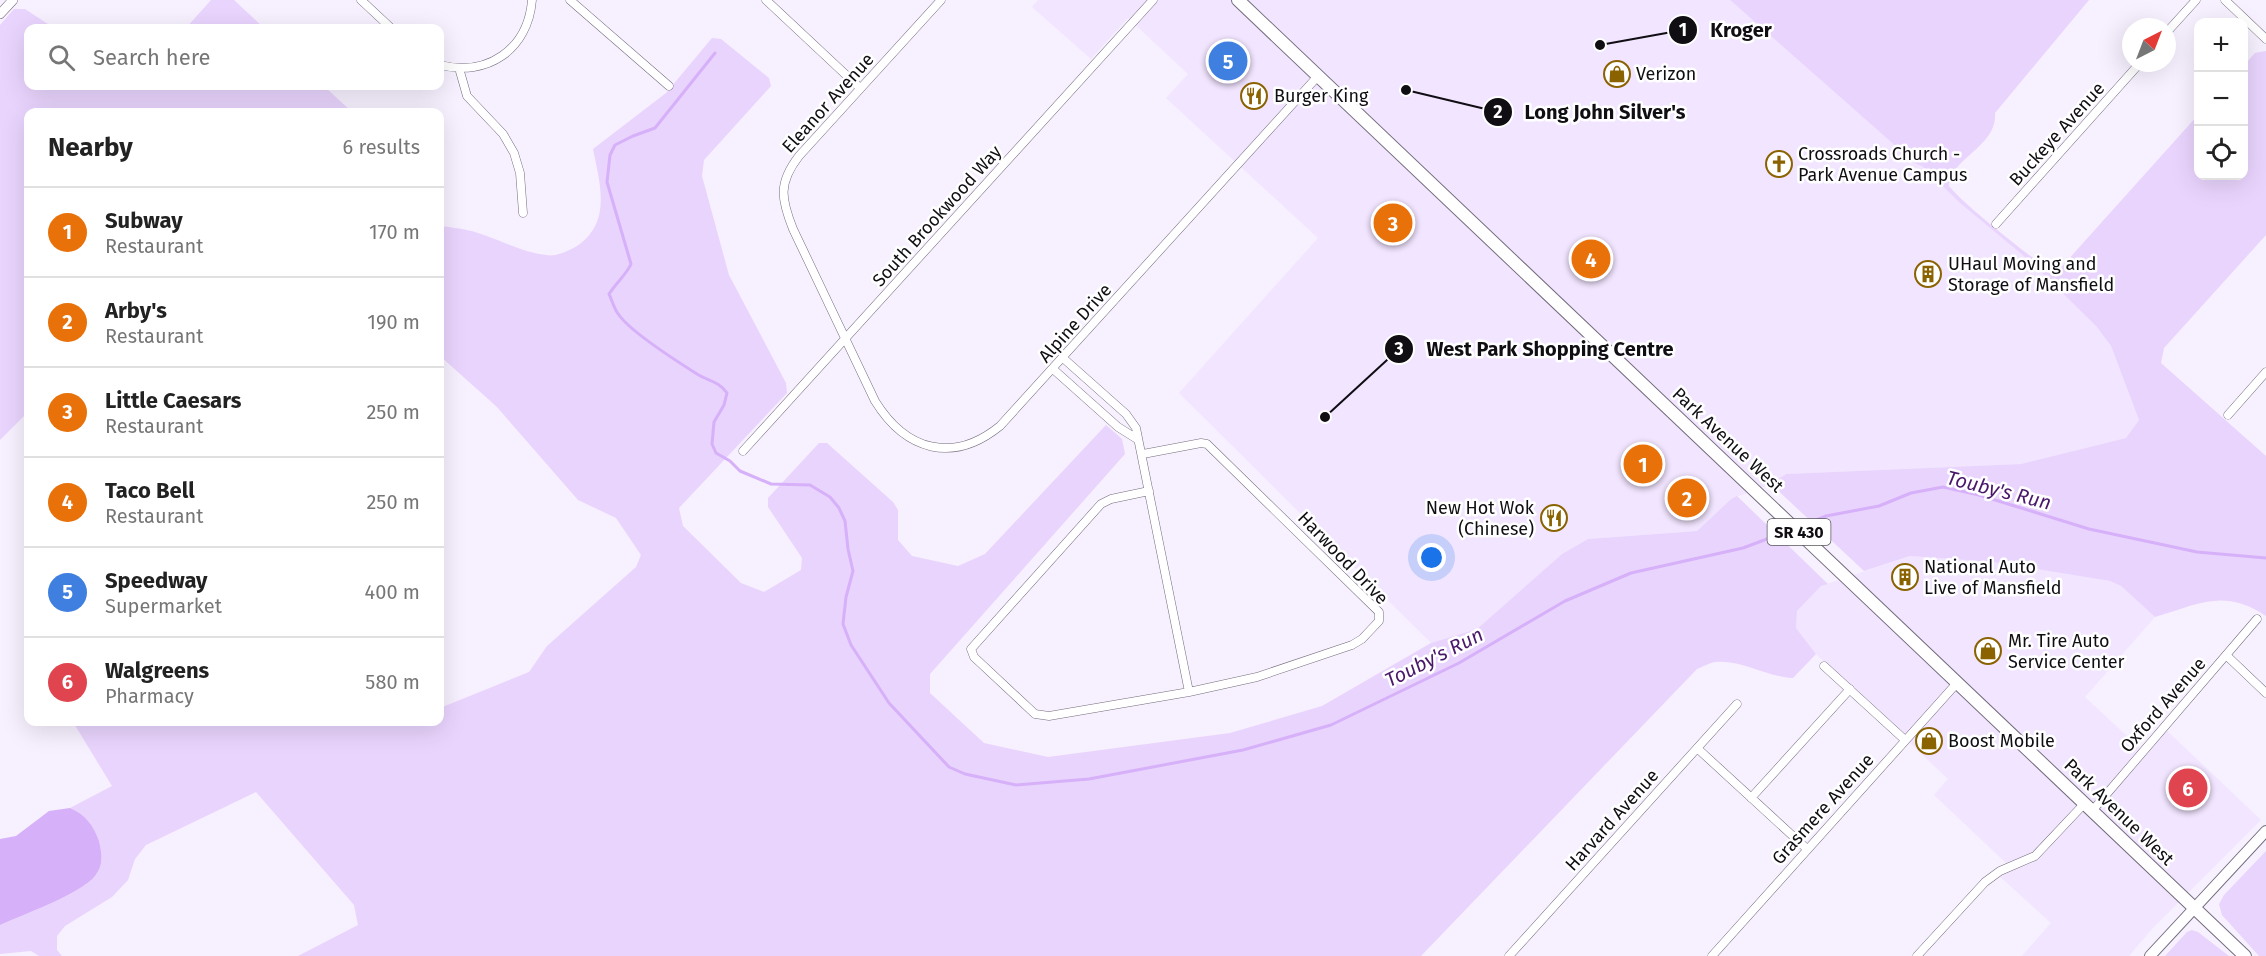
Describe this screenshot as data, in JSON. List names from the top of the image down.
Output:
{
  "streets": {
    "main road": ["Park Avenue West", "SR 430"],
    "street": [
      "Eleanor Avenue",
      "Buckeye Avenue",
      "South Brookwood Way",
      "Alpine Drive",
      "Harwood Drive",
      "Oxford Avenue",
      "Grasmere Avenue",
      "Harvard Avenue"
    ]
  },
  "crossings": [
    ["Eleanor Avenue", "South Brookwood Way"],
    ["Eleanor Avenue", "Alpine Drive"],
    ["South Brookwood Way", "Alpine Drive"],
    ["Alpine Drive", "Park Avenue West"],
    ["Park Avenue West", "Oxford Avenue"],
    ["Park Avenue West", "Grasmere Avenue"]
  ],
  "water": ["Touby's Run"],
  "places": {
    "other": ["Kroger", "Long John Silver's", "West Park Shopping Centre"],
    "shop": ["Verizon", "Mr. Tire Auto Service Center", "Boost Mobile"],
    "restaurant": ["Burger King", "New Hot Wok (Chinese)"],
    "church": ["Crossroads Church - Park Avenue Campus"],
    "building": ["UHaul Moving and Storage of Mansfield", "National Auto Live of Mansfield"]
  },
  "north": "top right",
  "page": {
    "map_buttons": ["+", "−"],
    "search": "Search here",
    "pins": [
      "5",
      "3",
      "4",
      "1",
      "2",
      "6"
    ],
    "heading": ["Nearby", "6 results"],
    "list": [
      {
        "mark": "1",
        "name": "Subway",
        "note": "Restaurant",
        "value": "170 m"
      },
      {
        "mark": "2",
        "name": "Arby's",
        "note": "Restaurant",
        "value": "190 m"
      },
      {
        "mark": "3",
        "name": "Little Caesars",
        "note": "Restaurant",
        "value": "250 m"
      },
      {
        "mark": "4",
        "name": "Taco Bell",
        "note": "Restaurant",
        "value": "250 m"
      },
      {
        "mark": "5",
        "name": "Speedway",
        "note": "Supermarket",
        "value": "400 m"
      },
      {
        "mark": "6",
        "name": "Walgreens",
        "note": "Pharmacy",
        "value": "580 m"
      }
    ]
  }
}
